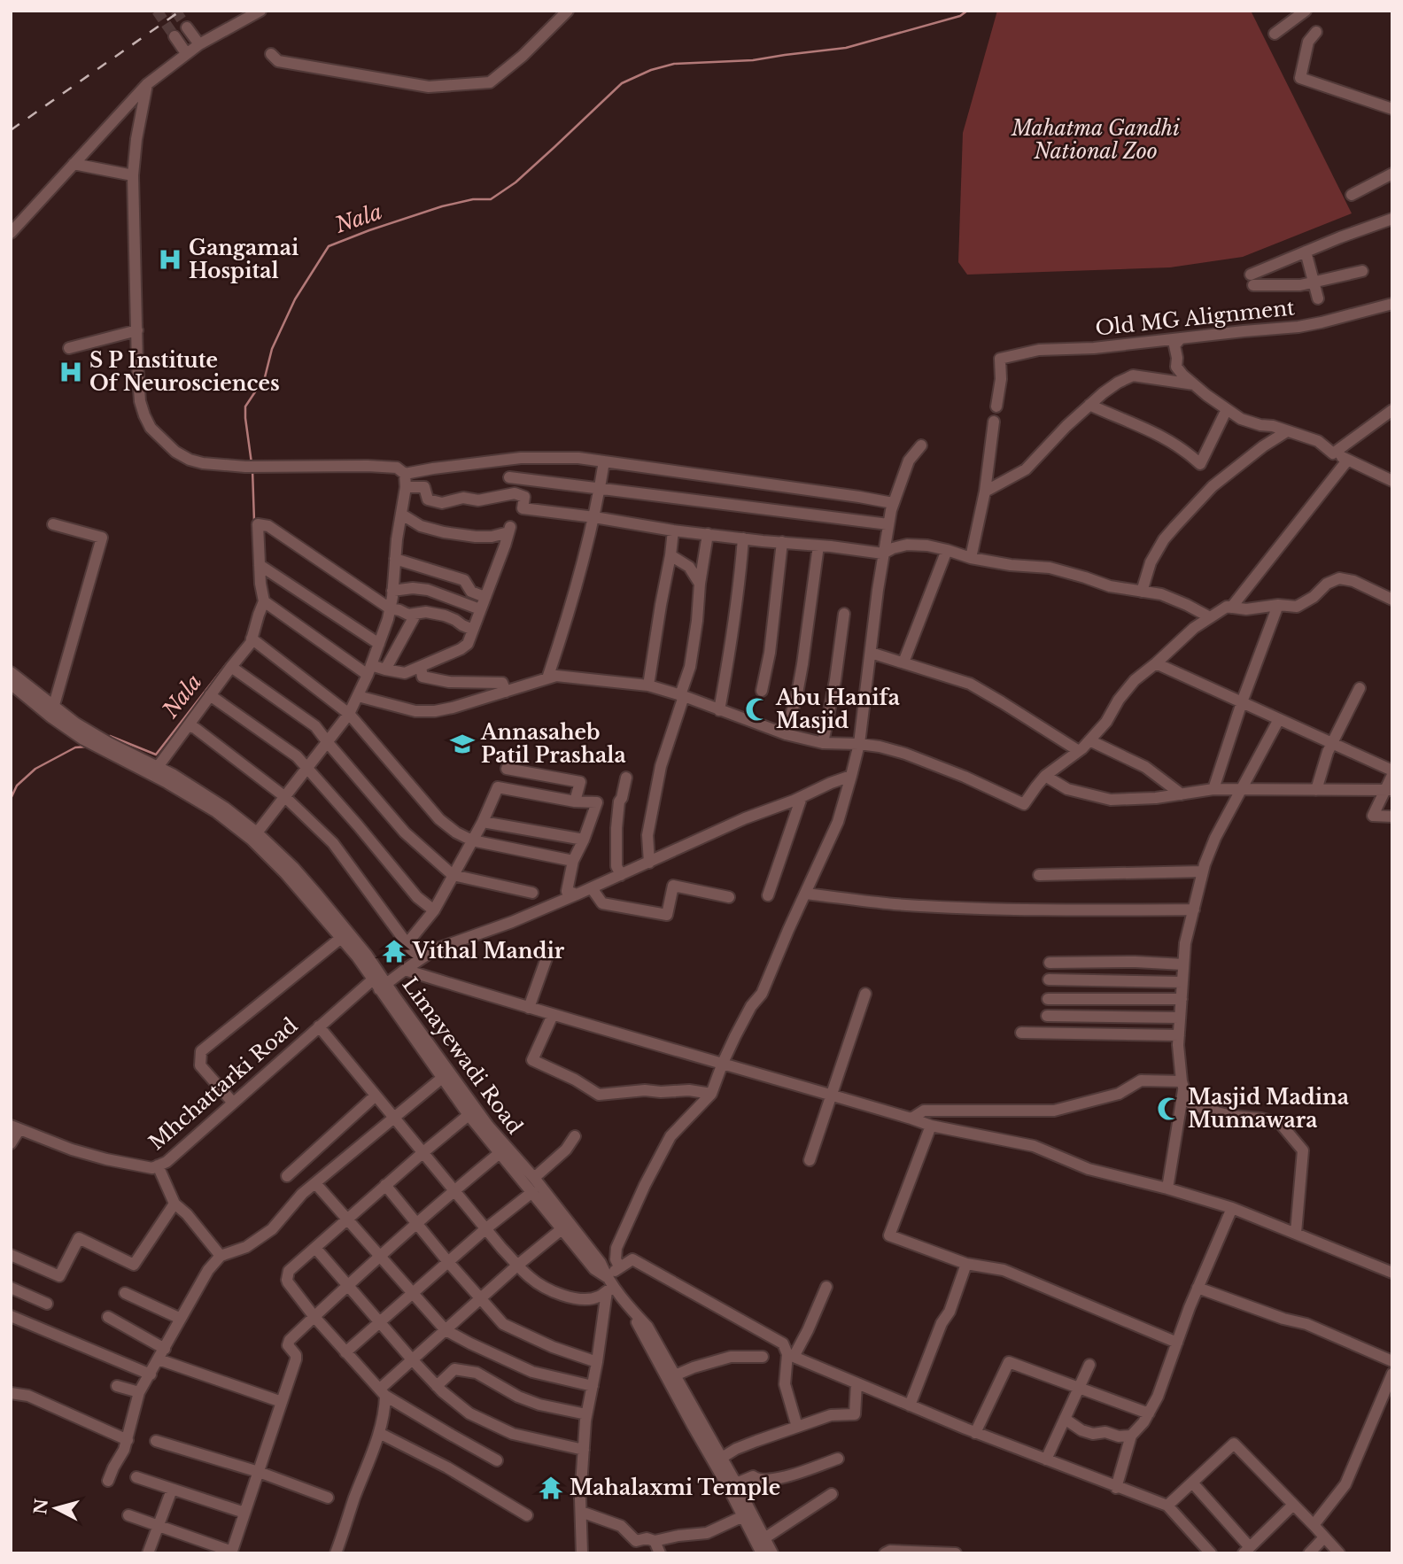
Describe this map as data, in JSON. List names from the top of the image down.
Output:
{
  "streets": {
    "street": ["Old MG Alignment", "Limayewadi Road", "Mhchattarki Road"]
  },
  "crossings": [
    ["Limayewadi Road", "Mhchattarki Road"]
  ],
  "water": ["Nala"],
  "parks": ["Mahatma Gandhi National Zoo"],
  "places": {
    "hospital": ["Gangamai Hospital", "S P Institute Of Neurosciences"],
    "mosque": ["Abu Hanifa Masjid", "Masjid Madina Munnawara"],
    "school or university": ["Annasaheb Patil Prashala"],
    "temple": ["Vithal Mandir", "Mahalaxmi Temple"]
  },
  "north": "left"
}
